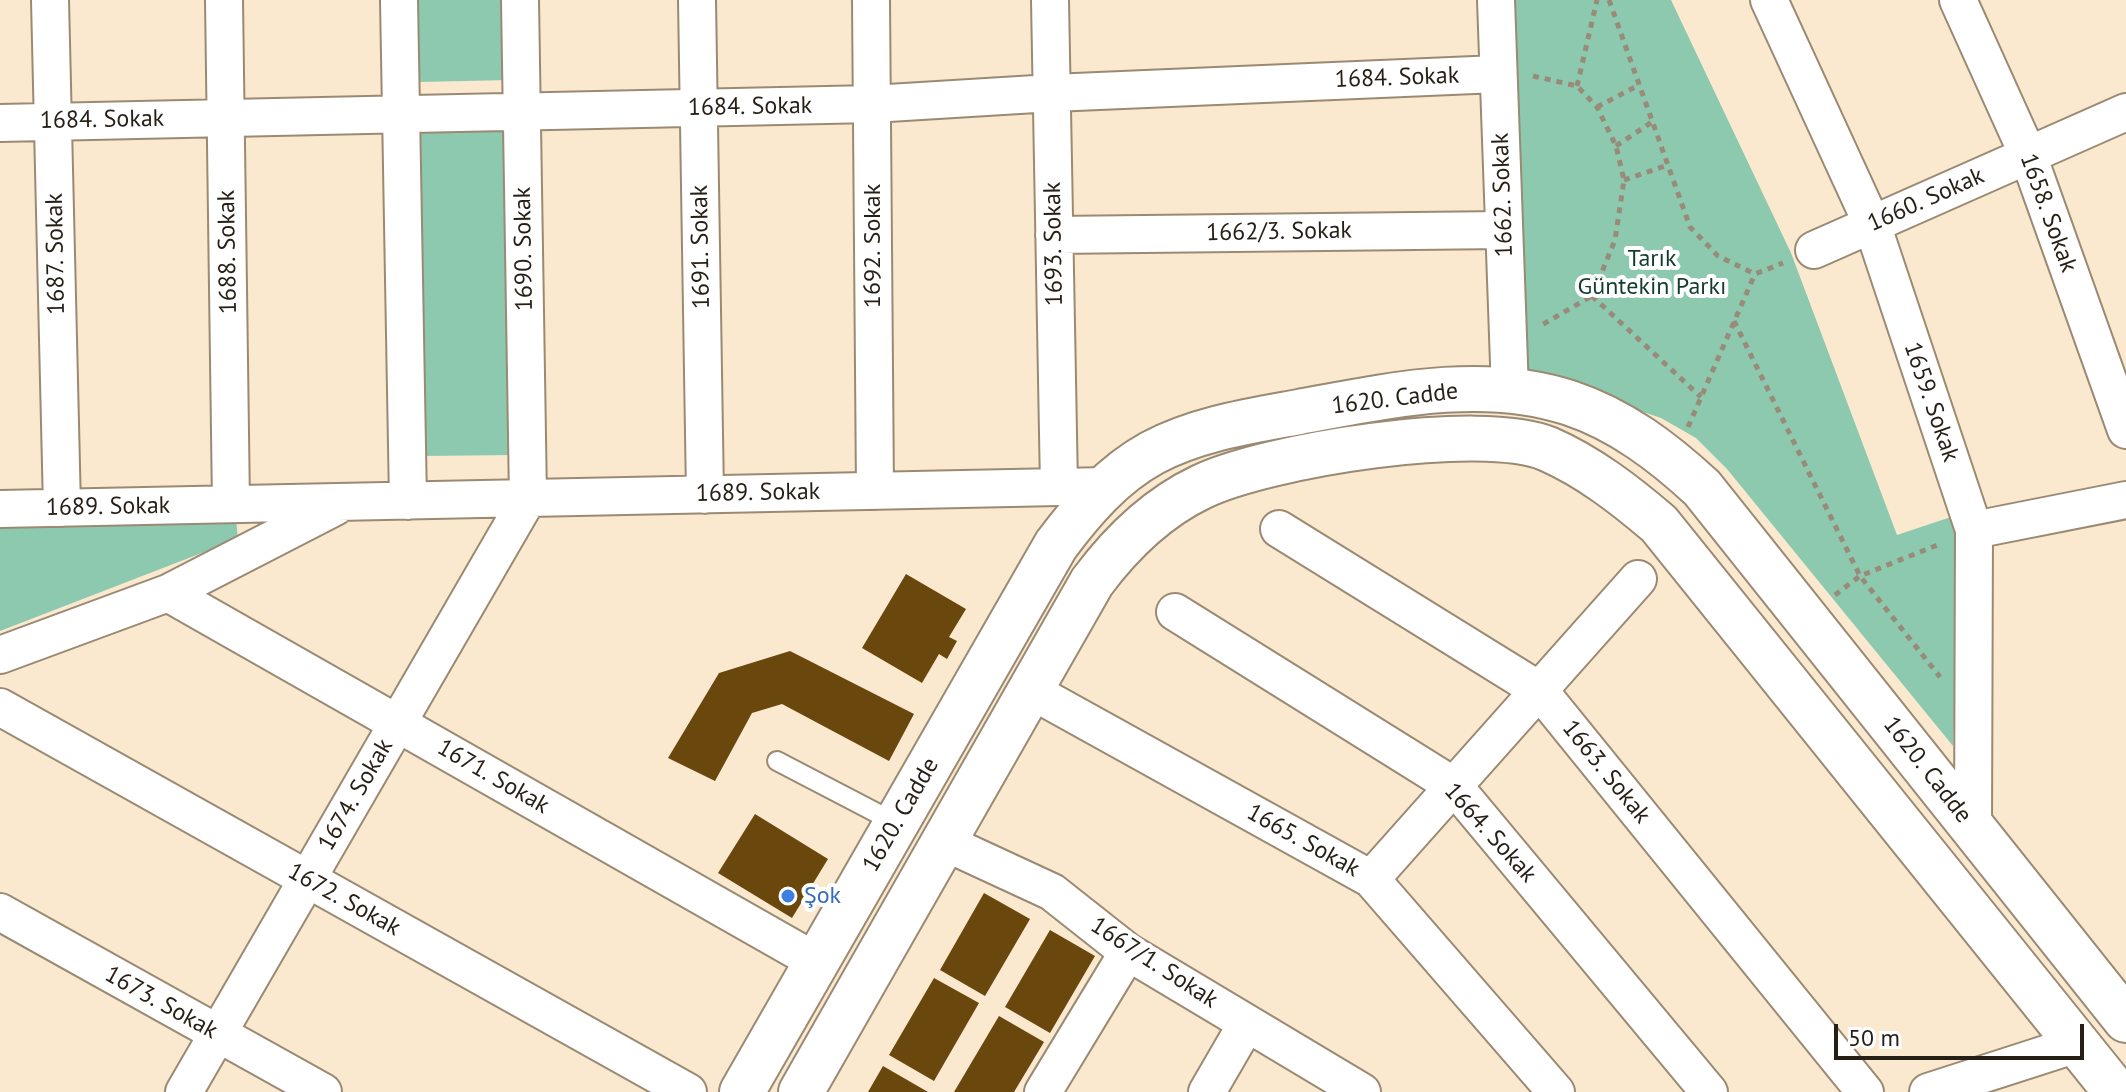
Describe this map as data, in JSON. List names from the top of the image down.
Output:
{
  "streets": {
    "main road": ["1620. Cadde"],
    "street": [
      "1684. Sokak",
      "1662. Sokak",
      "1660. Sokak",
      "1658. Sokak",
      "1662/3. Sokak",
      "1693. Sokak",
      "1692. Sokak",
      "1691. Sokak",
      "1690. Sokak",
      "1688. Sokak",
      "1687. Sokak",
      "1659. Sokak",
      "1689. Sokak",
      "1663. Sokak",
      "1671. Sokak",
      "1674. Sokak",
      "1664. Sokak",
      "1665. Sokak",
      "1672. Sokak",
      "1667/1. Sokak",
      "1673. Sokak"
    ]
  },
  "crossings": [
    ["1684. Sokak", "1662. Sokak"],
    ["1684. Sokak", "1693. Sokak"],
    ["1684. Sokak", "1692. Sokak"],
    ["1684. Sokak", "1691. Sokak"],
    ["1684. Sokak", "1690. Sokak"],
    ["1684. Sokak", "1688. Sokak"],
    ["1684. Sokak", "1687. Sokak"],
    ["1662. Sokak", "1662/3. Sokak"],
    ["1662. Sokak", "1620. Cadde"],
    ["1660. Sokak", "1658. Sokak"],
    ["1660. Sokak", "1659. Sokak"],
    ["1662/3. Sokak", "1693. Sokak"],
    ["1693. Sokak", "1689. Sokak"],
    ["1692. Sokak", "1689. Sokak"],
    ["1691. Sokak", "1689. Sokak"],
    ["1690. Sokak", "1689. Sokak"],
    ["1690. Sokak", "1674. Sokak"],
    ["1688. Sokak", "1689. Sokak"],
    ["1687. Sokak", "1689. Sokak"],
    ["1620. Cadde", "1659. Sokak"],
    ["1620. Cadde", "1689. Sokak"],
    ["1620. Cadde", "1671. Sokak"],
    ["1620. Cadde", "1665. Sokak"],
    ["1620. Cadde", "1667/1. Sokak"],
    ["1689. Sokak", "1674. Sokak"],
    ["1671. Sokak", "1674. Sokak"],
    ["1674. Sokak", "1672. Sokak"],
    ["1674. Sokak", "1673. Sokak"]
  ],
  "parks": ["Tarık Güntekin Parkı"],
  "places": ["Şok"],
  "scale_bar": "50 m"
}
